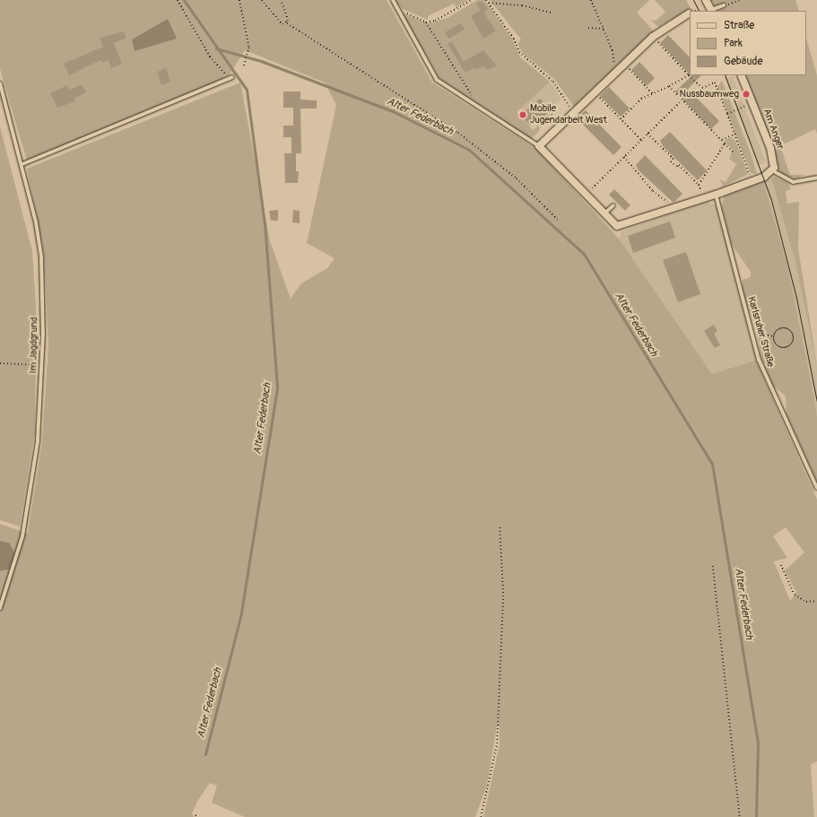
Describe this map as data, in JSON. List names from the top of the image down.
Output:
{
  "streets": {
    "street": ["Am Anger"],
    "lane": ["Karlsruher Straße", "Im Jagdgrund"]
  },
  "water": ["Alter Federbach"],
  "places": ["Nussbaumweg", "Mobile Jugendarbeit West"],
  "legend": ["Straße", "Park", "Gebäude"]
}
